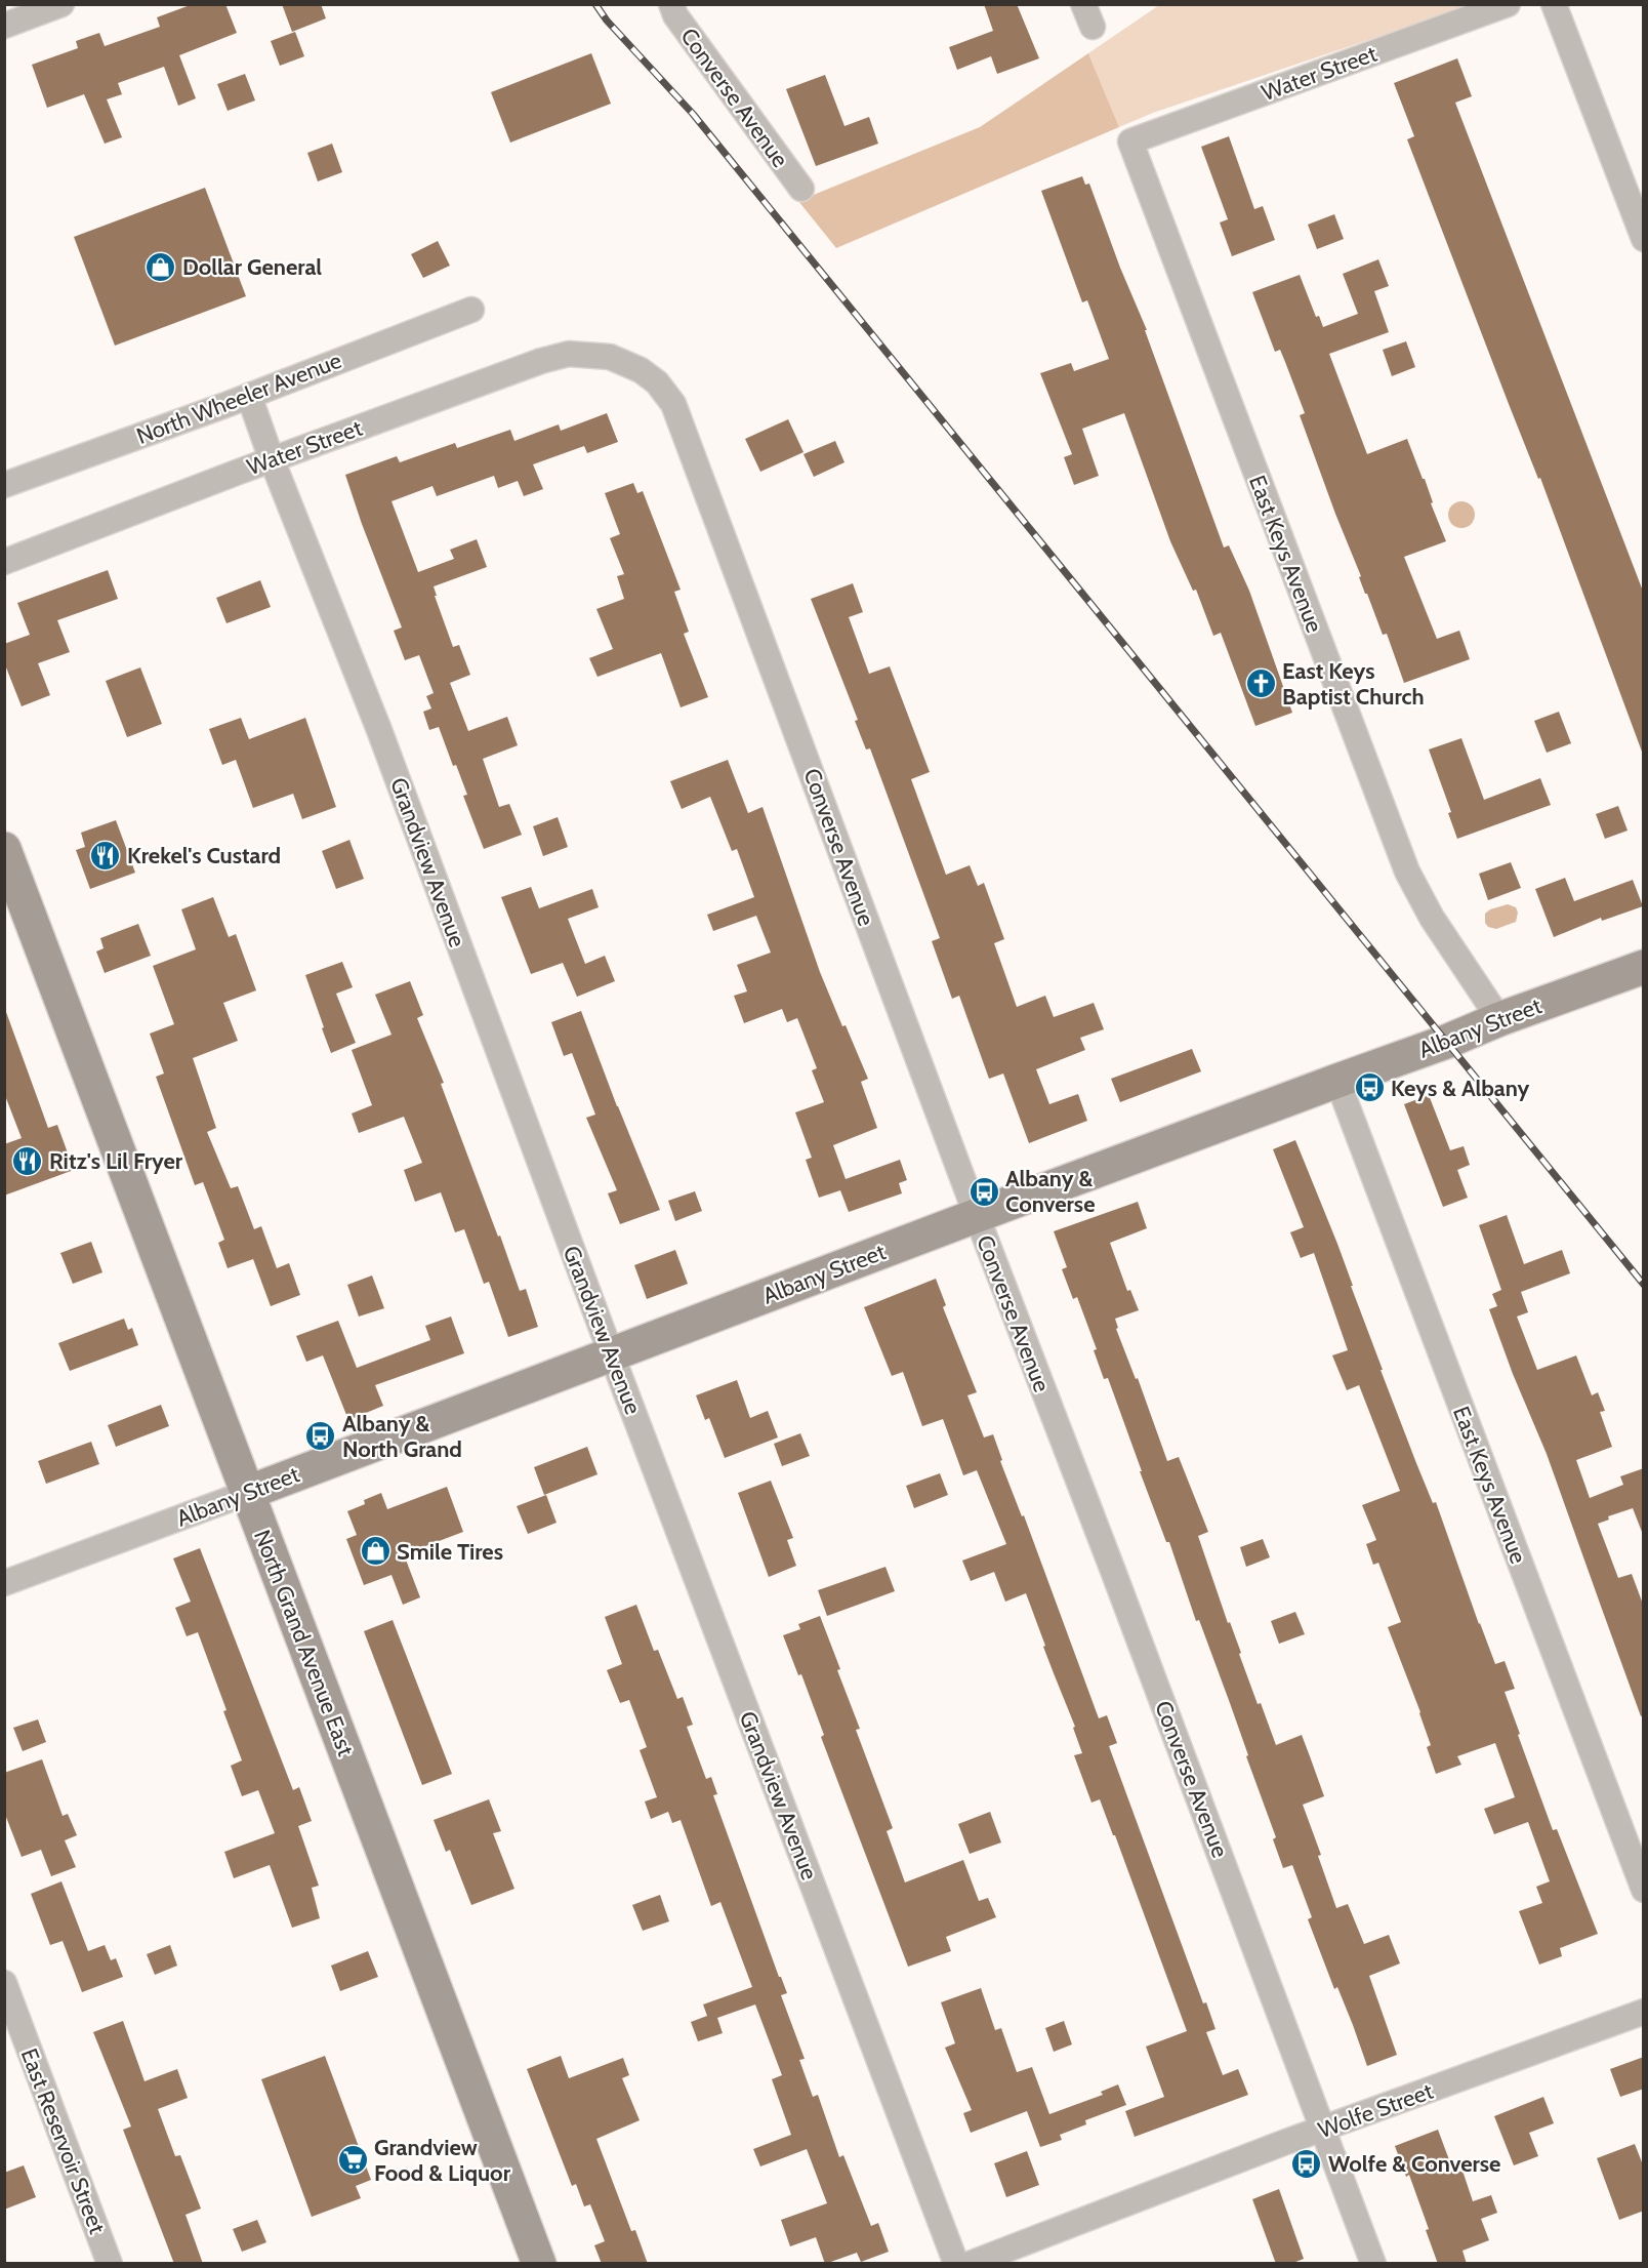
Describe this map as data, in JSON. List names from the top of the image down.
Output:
{
  "streets": {
    "street": [
      "Water Street",
      "Converse Avenue",
      "North Wheeler Avenue",
      "East Keys Avenue",
      "Grandview Avenue",
      "Albany Street",
      "North Grand Avenue East",
      "Wolfe Street",
      "East Reservoir Street"
    ]
  },
  "crossings": [
    ["Water Street", "Converse Avenue"],
    ["Water Street", "East Keys Avenue"],
    ["Water Street", "Grandview Avenue"],
    ["Converse Avenue", "Albany Street"],
    ["Converse Avenue", "Wolfe Street"],
    ["North Wheeler Avenue", "Grandview Avenue"],
    ["East Keys Avenue", "Albany Street"],
    ["Grandview Avenue", "Albany Street"],
    ["Albany Street", "North Grand Avenue East"]
  ],
  "places": {
    "shop": ["Dollar General", "Smile Tires"],
    "church": ["East Keys Baptist Church"],
    "restaurant": ["Krekel's Custard", "Ritz's Lil Fryer"],
    "bus stop": [
      "Keys & Albany",
      "Albany & Converse",
      "Albany & North Grand",
      "Wolfe & Converse"
    ],
    "supermarket": ["Grandview Food & Liquor"]
  }
}
